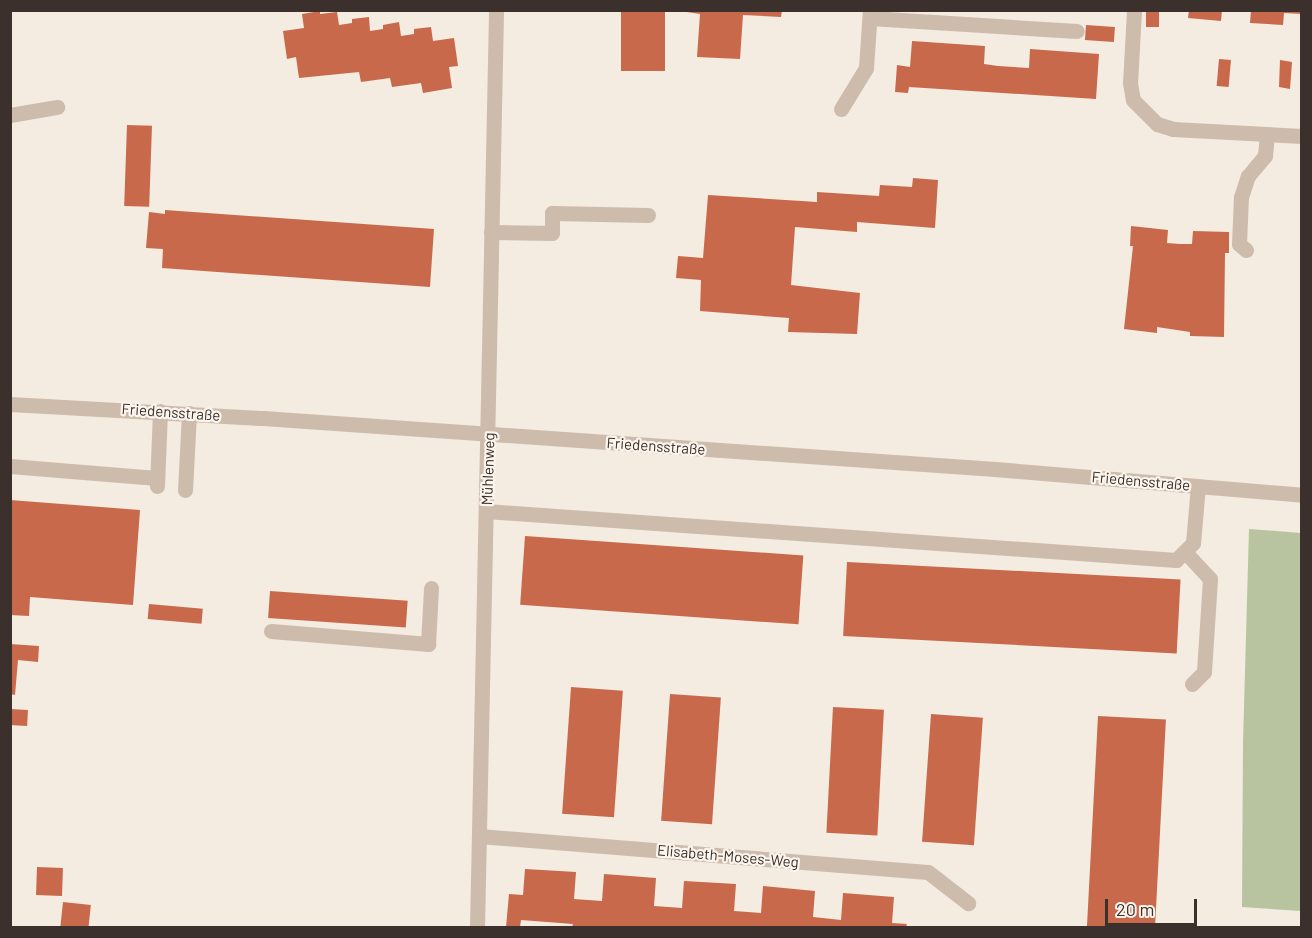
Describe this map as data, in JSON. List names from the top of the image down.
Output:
{
  "streets": {
    "street": ["Friedensstraße", "Mühlenweg", "Elisabeth-Moses-Weg"]
  },
  "crossings": [
    ["Friedensstraße", "Mühlenweg"],
    ["Mühlenweg", "Elisabeth-Moses-Weg"]
  ],
  "scale_bar": "20 m"
}
